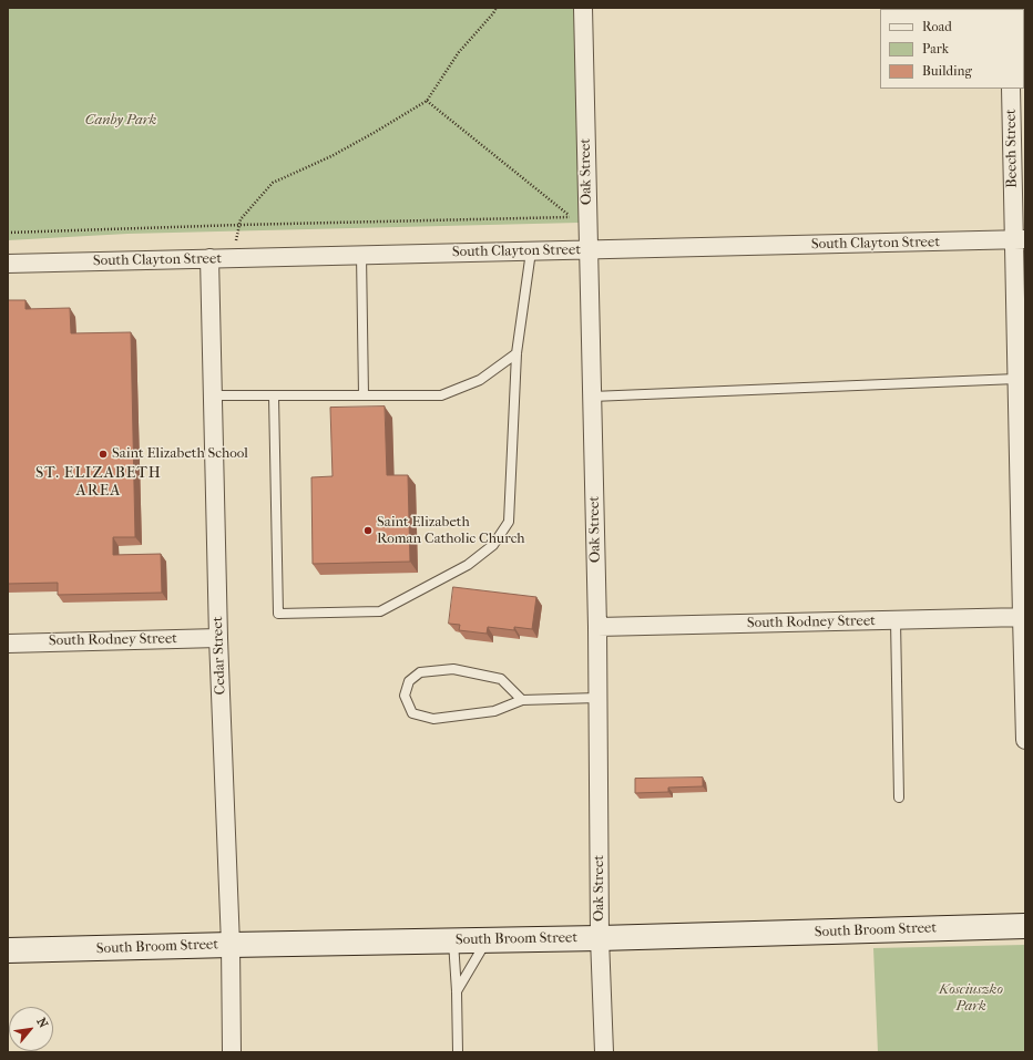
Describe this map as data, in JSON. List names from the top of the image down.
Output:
{
  "streets": {
    "street": [
      "Beech Street",
      "Oak Street",
      "South Clayton Street",
      "South Rodney Street",
      "Cedar Street",
      "South Broom Street"
    ]
  },
  "crossings": [
    ["Beech Street", "South Clayton Street"],
    ["Beech Street", "South Rodney Street"],
    ["Oak Street", "South Clayton Street"],
    ["Oak Street", "South Rodney Street"],
    ["Oak Street", "South Broom Street"],
    ["South Clayton Street", "Cedar Street"],
    ["South Rodney Street", "Cedar Street"],
    ["Cedar Street", "South Broom Street"]
  ],
  "districts": ["ST. ELIZABETH AREA"],
  "parks": ["Canby Park", "Kosciuszko Park"],
  "places": ["Saint Elizabeth School", "Saint Elizabeth Roman Catholic Church"],
  "legend": ["Road", "Park", "Building"],
  "north": "top right"
}
